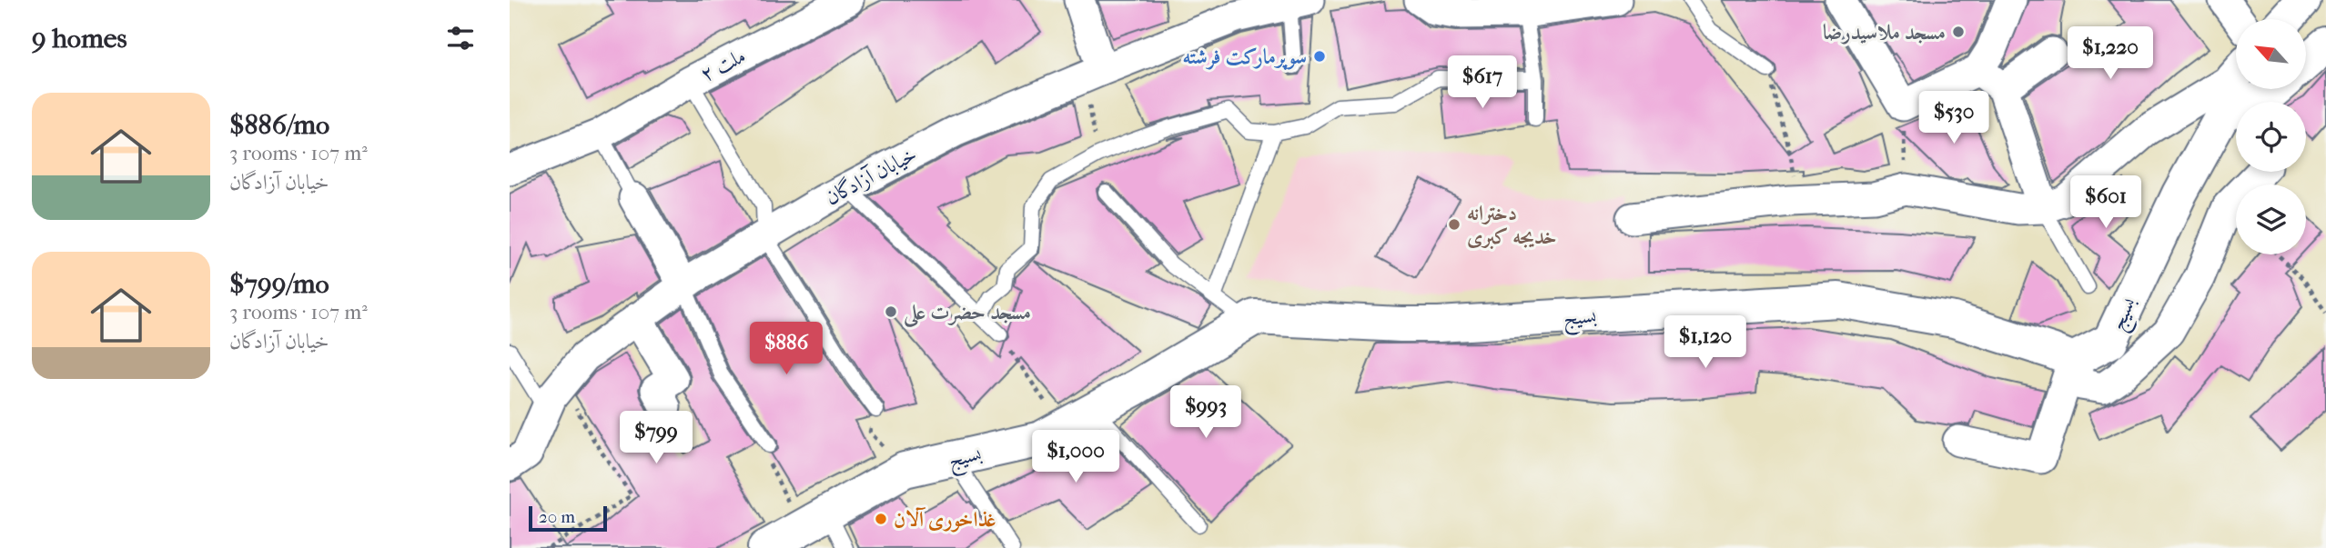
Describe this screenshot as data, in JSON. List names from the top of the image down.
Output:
{
  "streets": {
    "street": ["ملت ۲", "خیابان آزادگان", "بسیج"]
  },
  "places": [
    "مسجد ملاسیدرضا",
    "سوپرمارکت فرشته",
    "دخترانه خدیجه کبری",
    "مسجد حضرت علی",
    "غذاخوری آلان"
  ],
  "scale_bar": "20 m",
  "north": "top left",
  "page": {
    "heading": "9 homes",
    "price": [
      "$1,220",
      "$617",
      "$530",
      "$601",
      "$1,120",
      "$886",
      "$993",
      "$799",
      "$1,000"
    ],
    "list": [
      {
        "name": "$886/mo",
        "note": "3 rooms · 107 m² · خیابان آزادگان"
      },
      {
        "name": "$799/mo",
        "note": "3 rooms · 107 m² · خیابان آزادگان"
      }
    ],
    "scale": "20 m"
  }
}
